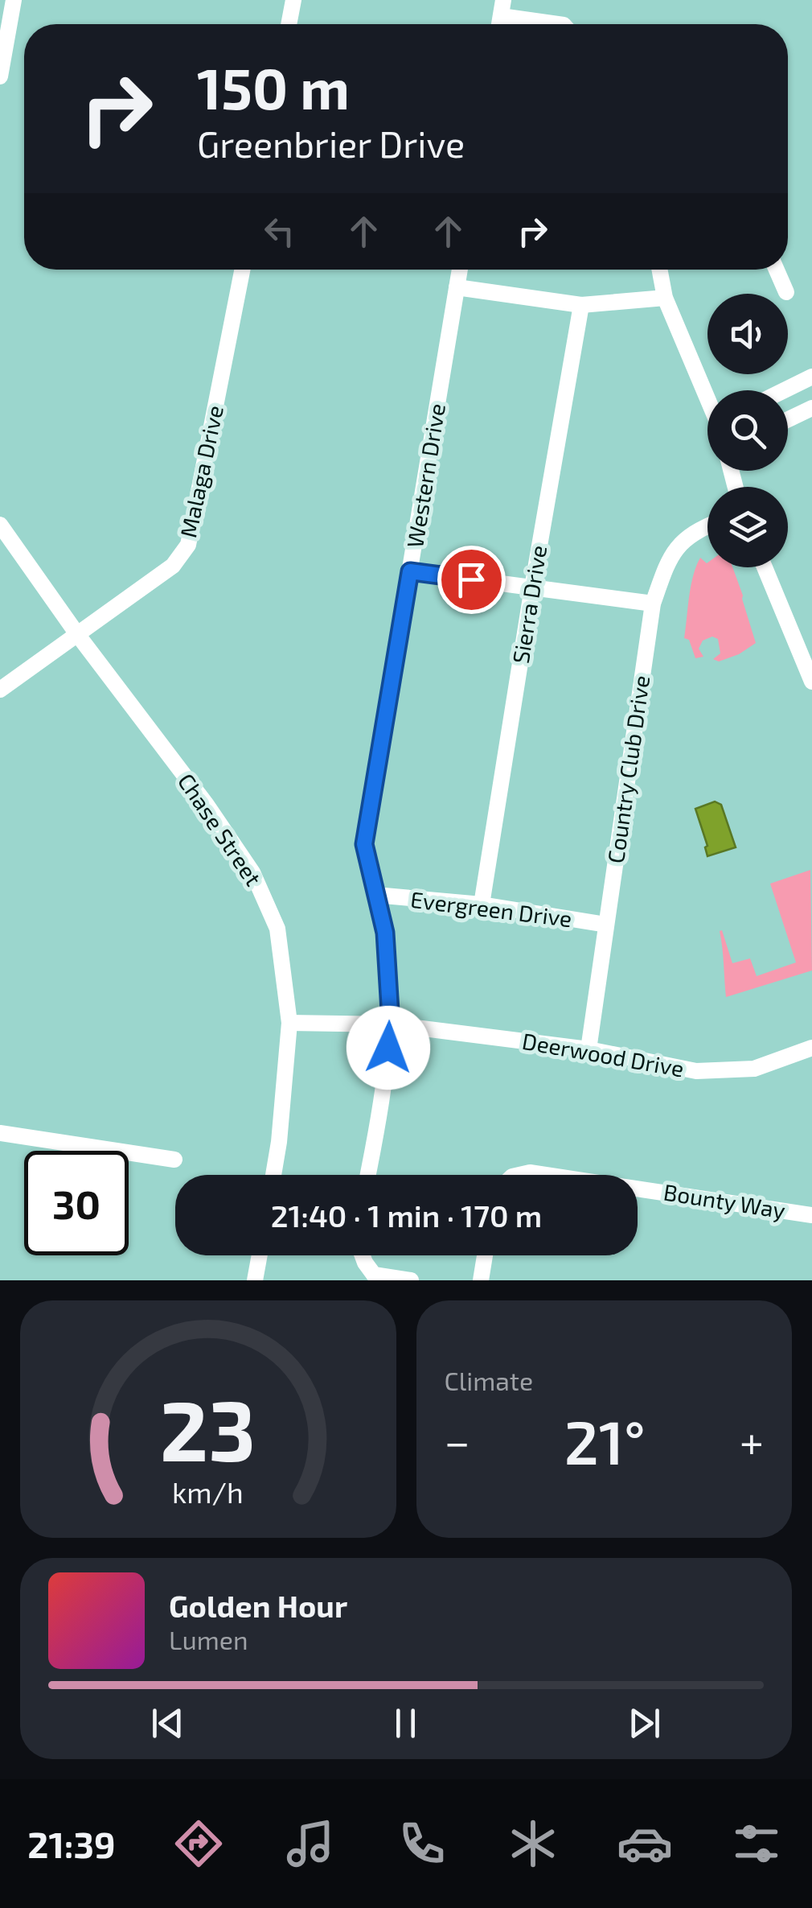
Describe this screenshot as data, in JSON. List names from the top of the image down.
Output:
{
  "streets": {
    "street": [
      "Malaga Drive",
      "Western Drive",
      "Sierra Drive",
      "Country Club Drive",
      "Chase Street",
      "Evergreen Drive",
      "Deerwood Drive",
      "Bounty Way"
    ]
  },
  "crossings": [
    ["Malaga Drive", "Chase Street"],
    ["Western Drive", "Evergreen Drive"],
    ["Western Drive", "Deerwood Drive"],
    ["Sierra Drive", "Evergreen Drive"],
    ["Country Club Drive", "Evergreen Drive"],
    ["Country Club Drive", "Deerwood Drive"]
  ],
  "page": {
    "turn": ["150 m", "Greenbrier Drive"],
    "limit": "30",
    "trip": "21:40 · 1 min · 170 m",
    "tile": "Climate",
    "heat": ["−", "21°", "+"],
    "song": ["Golden Hour", "Lumen"],
    "tabs": "21:39",
    "gauge": ["23", "km/h"]
  }
}
